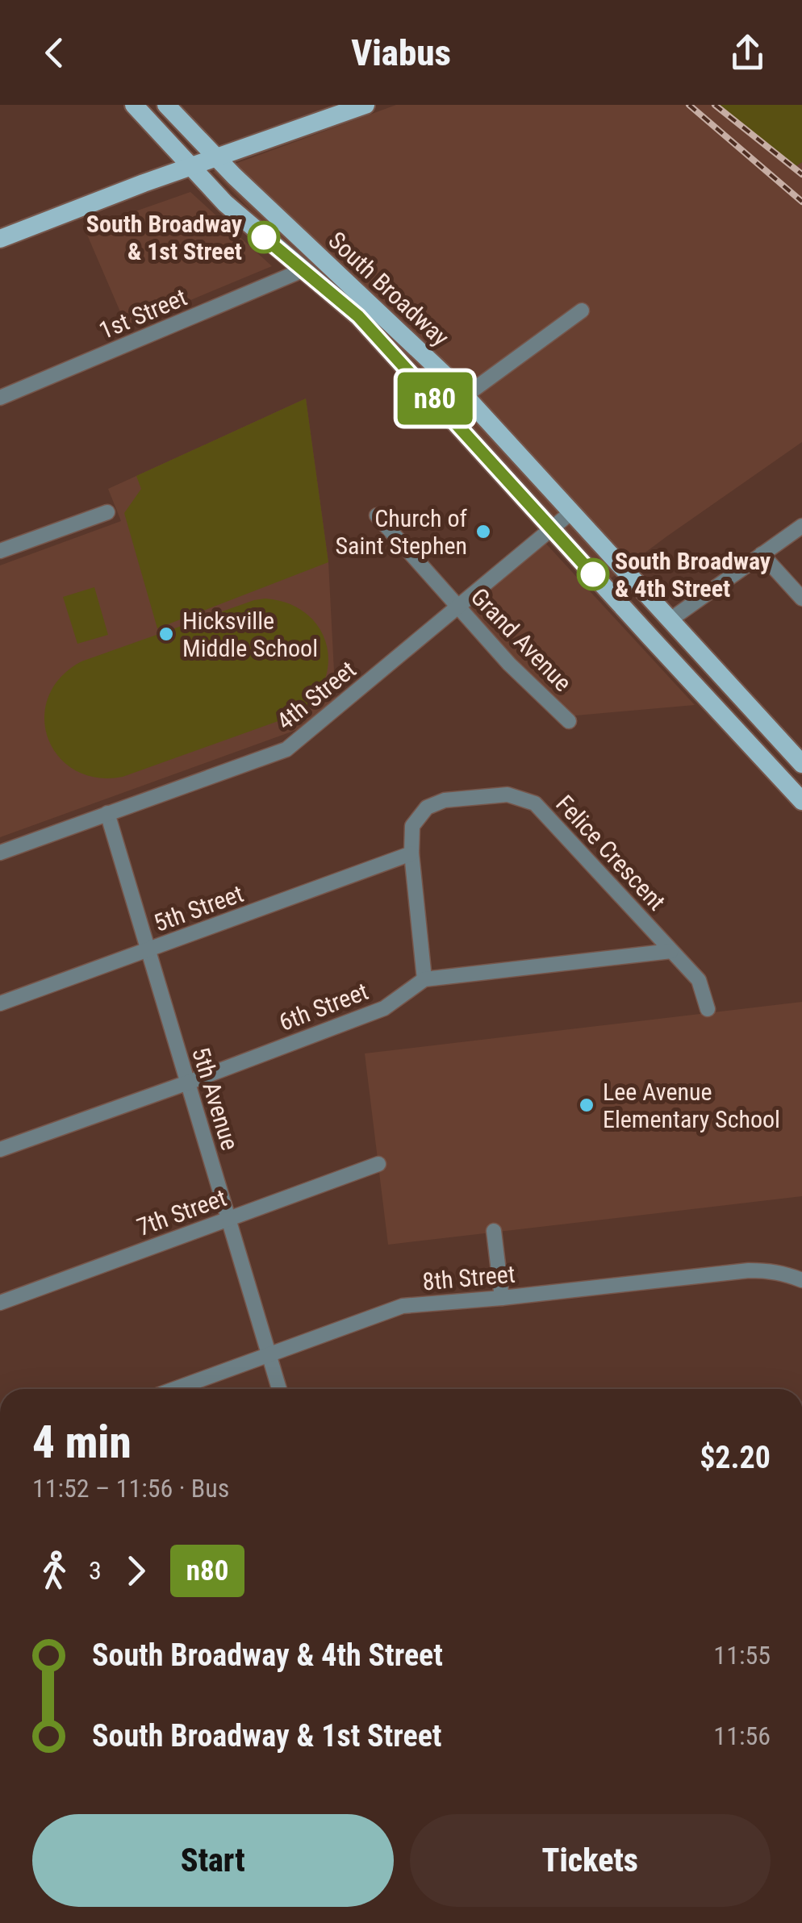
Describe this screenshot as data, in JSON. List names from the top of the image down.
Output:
{
  "streets": {
    "main road": ["South Broadway"],
    "street": [
      "1st Street",
      "Grand Avenue",
      "4th Street",
      "Felice Crescent",
      "5th Street",
      "6th Street",
      "5th Avenue",
      "7th Street",
      "8th Street"
    ]
  },
  "crossings": [
    ["South Broadway", "1st Street"],
    ["South Broadway", "4th Street"],
    ["Grand Avenue", "4th Street"],
    ["4th Street", "5th Avenue"],
    ["Felice Crescent", "5th Street"],
    ["Felice Crescent", "6th Street"],
    ["5th Street", "5th Avenue"],
    ["6th Street", "5th Avenue"],
    ["5th Avenue", "7th Street"],
    ["5th Avenue", "8th Street"]
  ],
  "places": [
    "South Broadway & 1st Street",
    "Church of Saint Stephen",
    "South Broadway & 4th Street",
    "Hicksville Middle School",
    "Lee Avenue Elementary School"
  ],
  "lines": ["bus line n80"],
  "page": {
    "header": "Viabus",
    "on_map": "n80",
    "heading": ["4 min", "11:52 – 11:56 · Bus", "$2.20"],
    "legs": ["3", "n80"],
    "list": [
      {
        "name": "South Broadway & 4th Street",
        "value": "11:55"
      },
      {
        "name": "South Broadway & 1st Street",
        "value": "11:56"
      }
    ],
    "buttons": ["Start", "Tickets"]
  }
}
